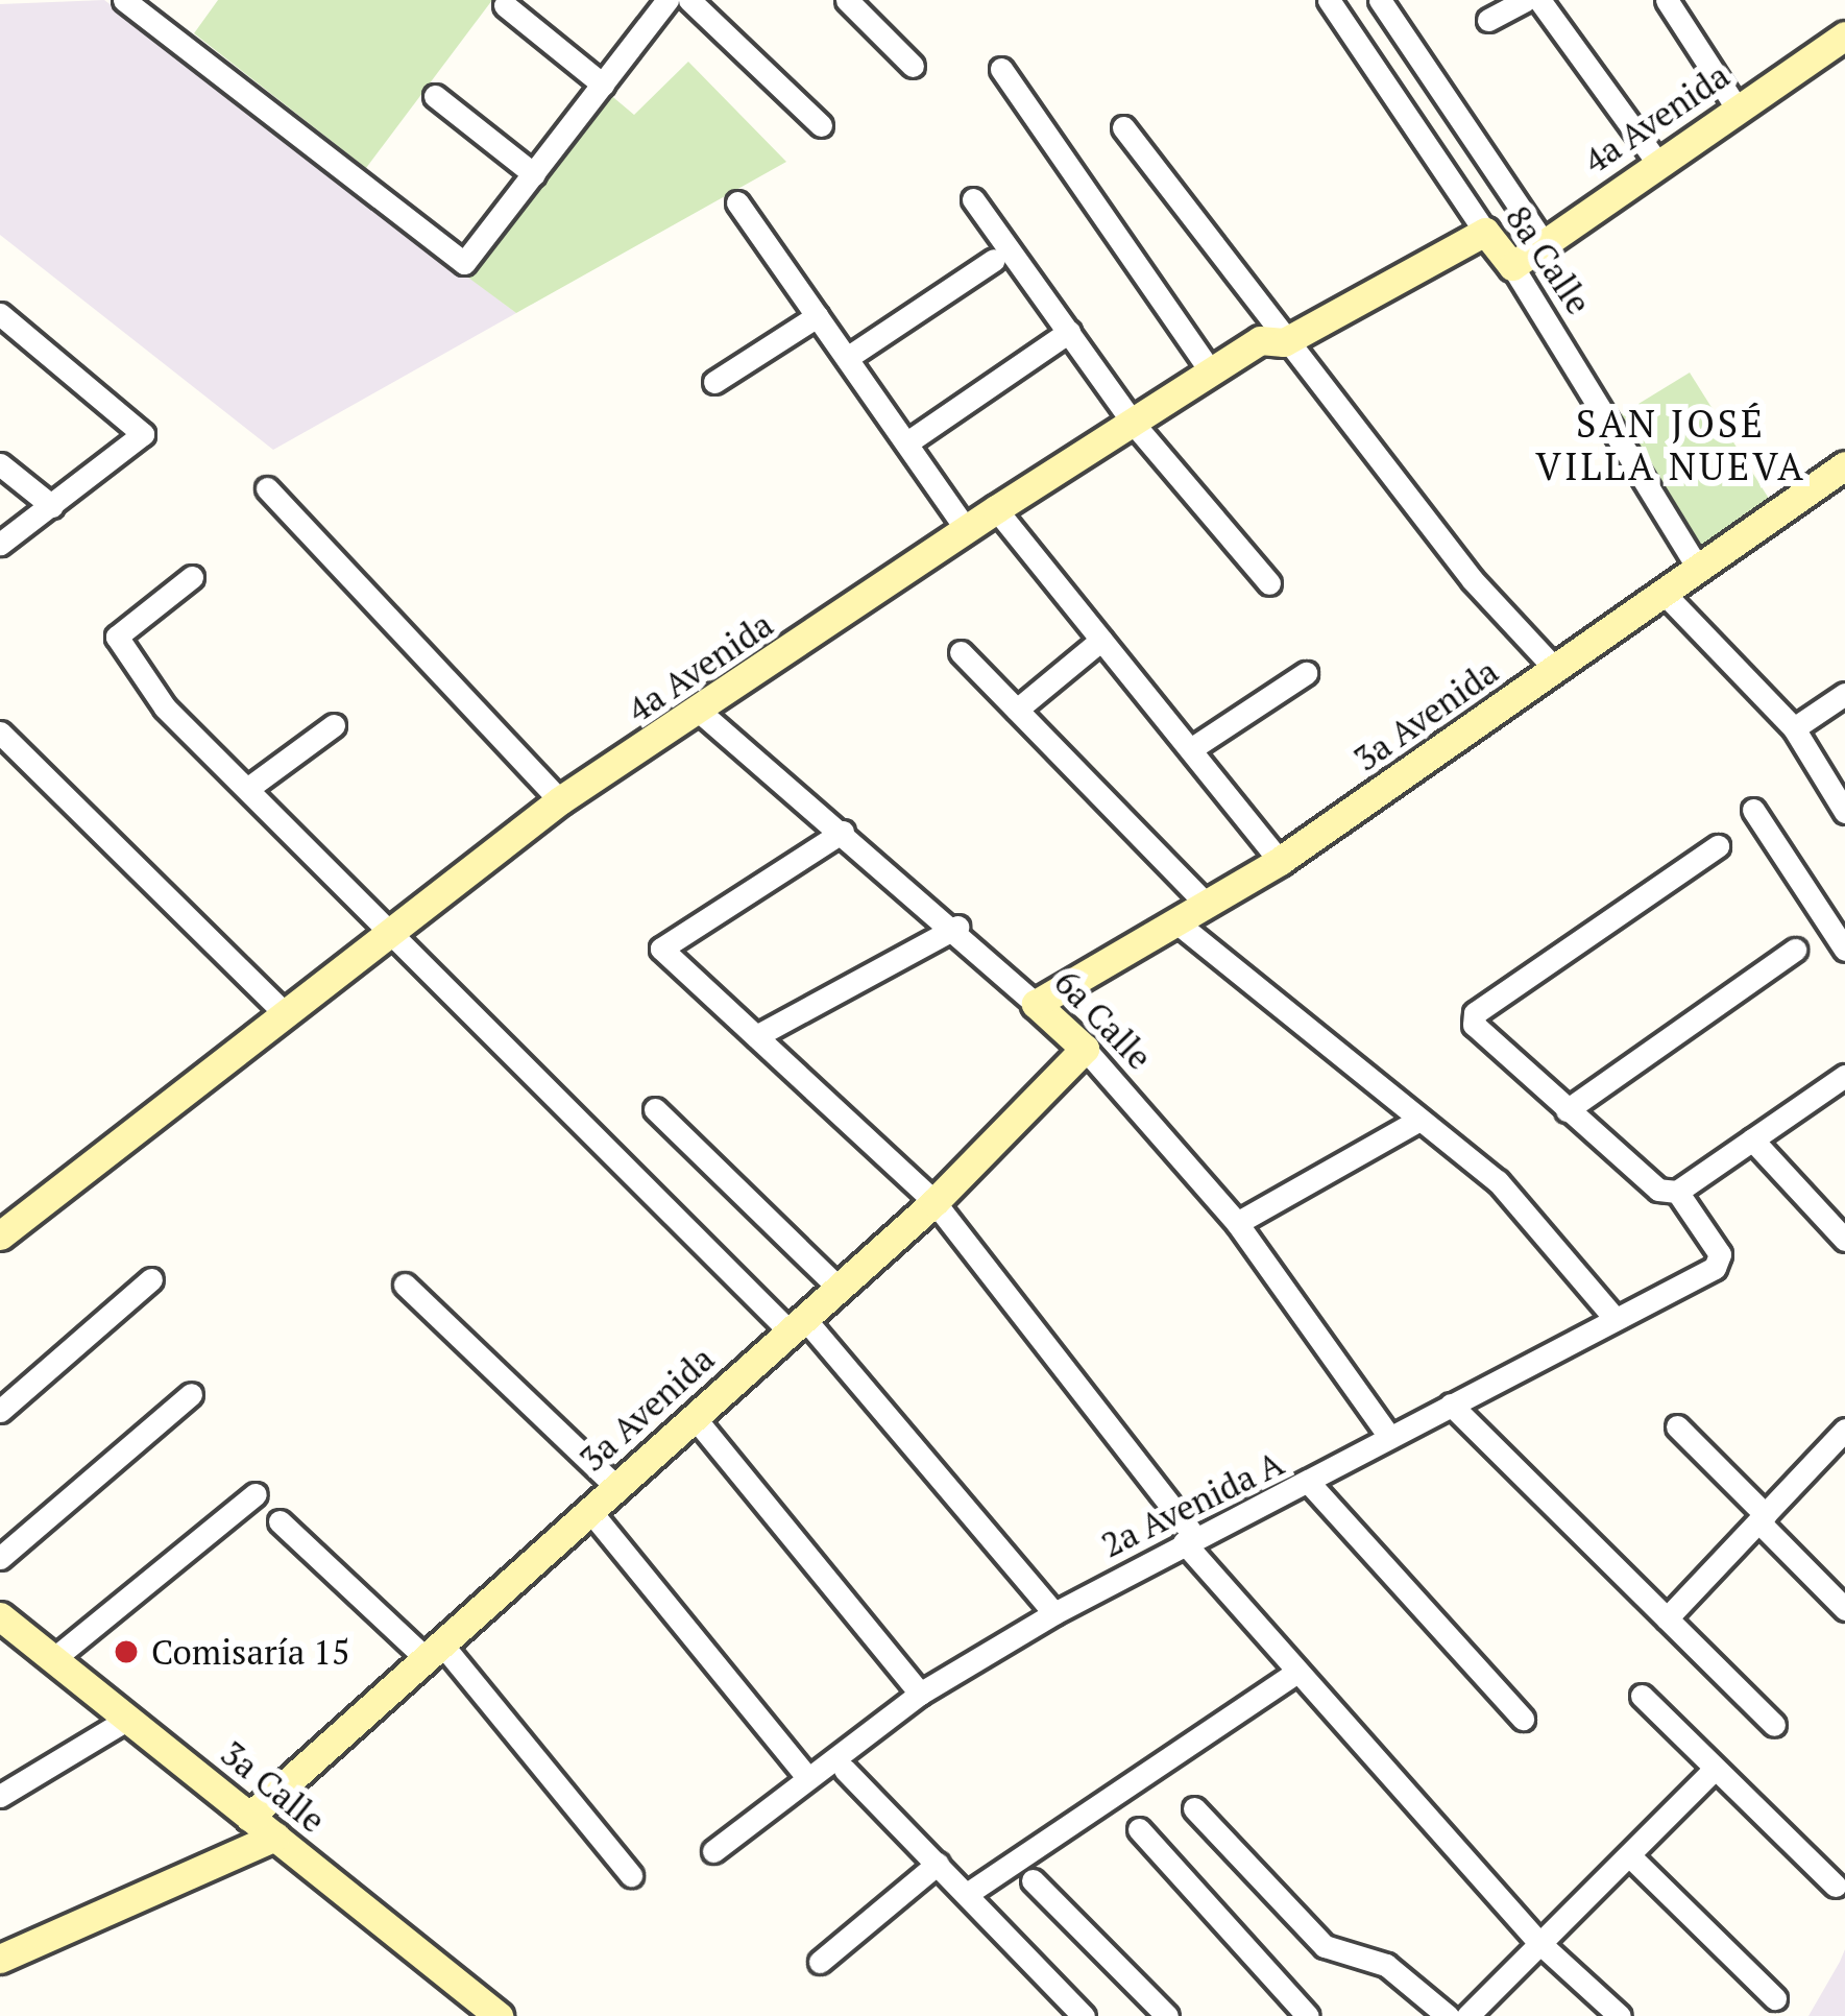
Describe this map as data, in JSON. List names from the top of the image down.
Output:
{
  "streets": {
    "street": [
      "4a Avenida",
      "8a Calle",
      "3a Avenida",
      "6a Calle",
      "2a Avenida A",
      "3a Calle"
    ]
  },
  "crossings": [
    ["4a Avenida", "8a Calle"],
    ["4a Avenida", "6a Calle"],
    ["8a Calle", "3a Avenida"],
    ["3a Avenida", "6a Calle"],
    ["3a Avenida", "3a Calle"],
    ["6a Calle", "2a Avenida A"]
  ],
  "districts": ["SAN JOSÉ VILLA NUEVA"],
  "places": ["Comisaría 15"]
}
